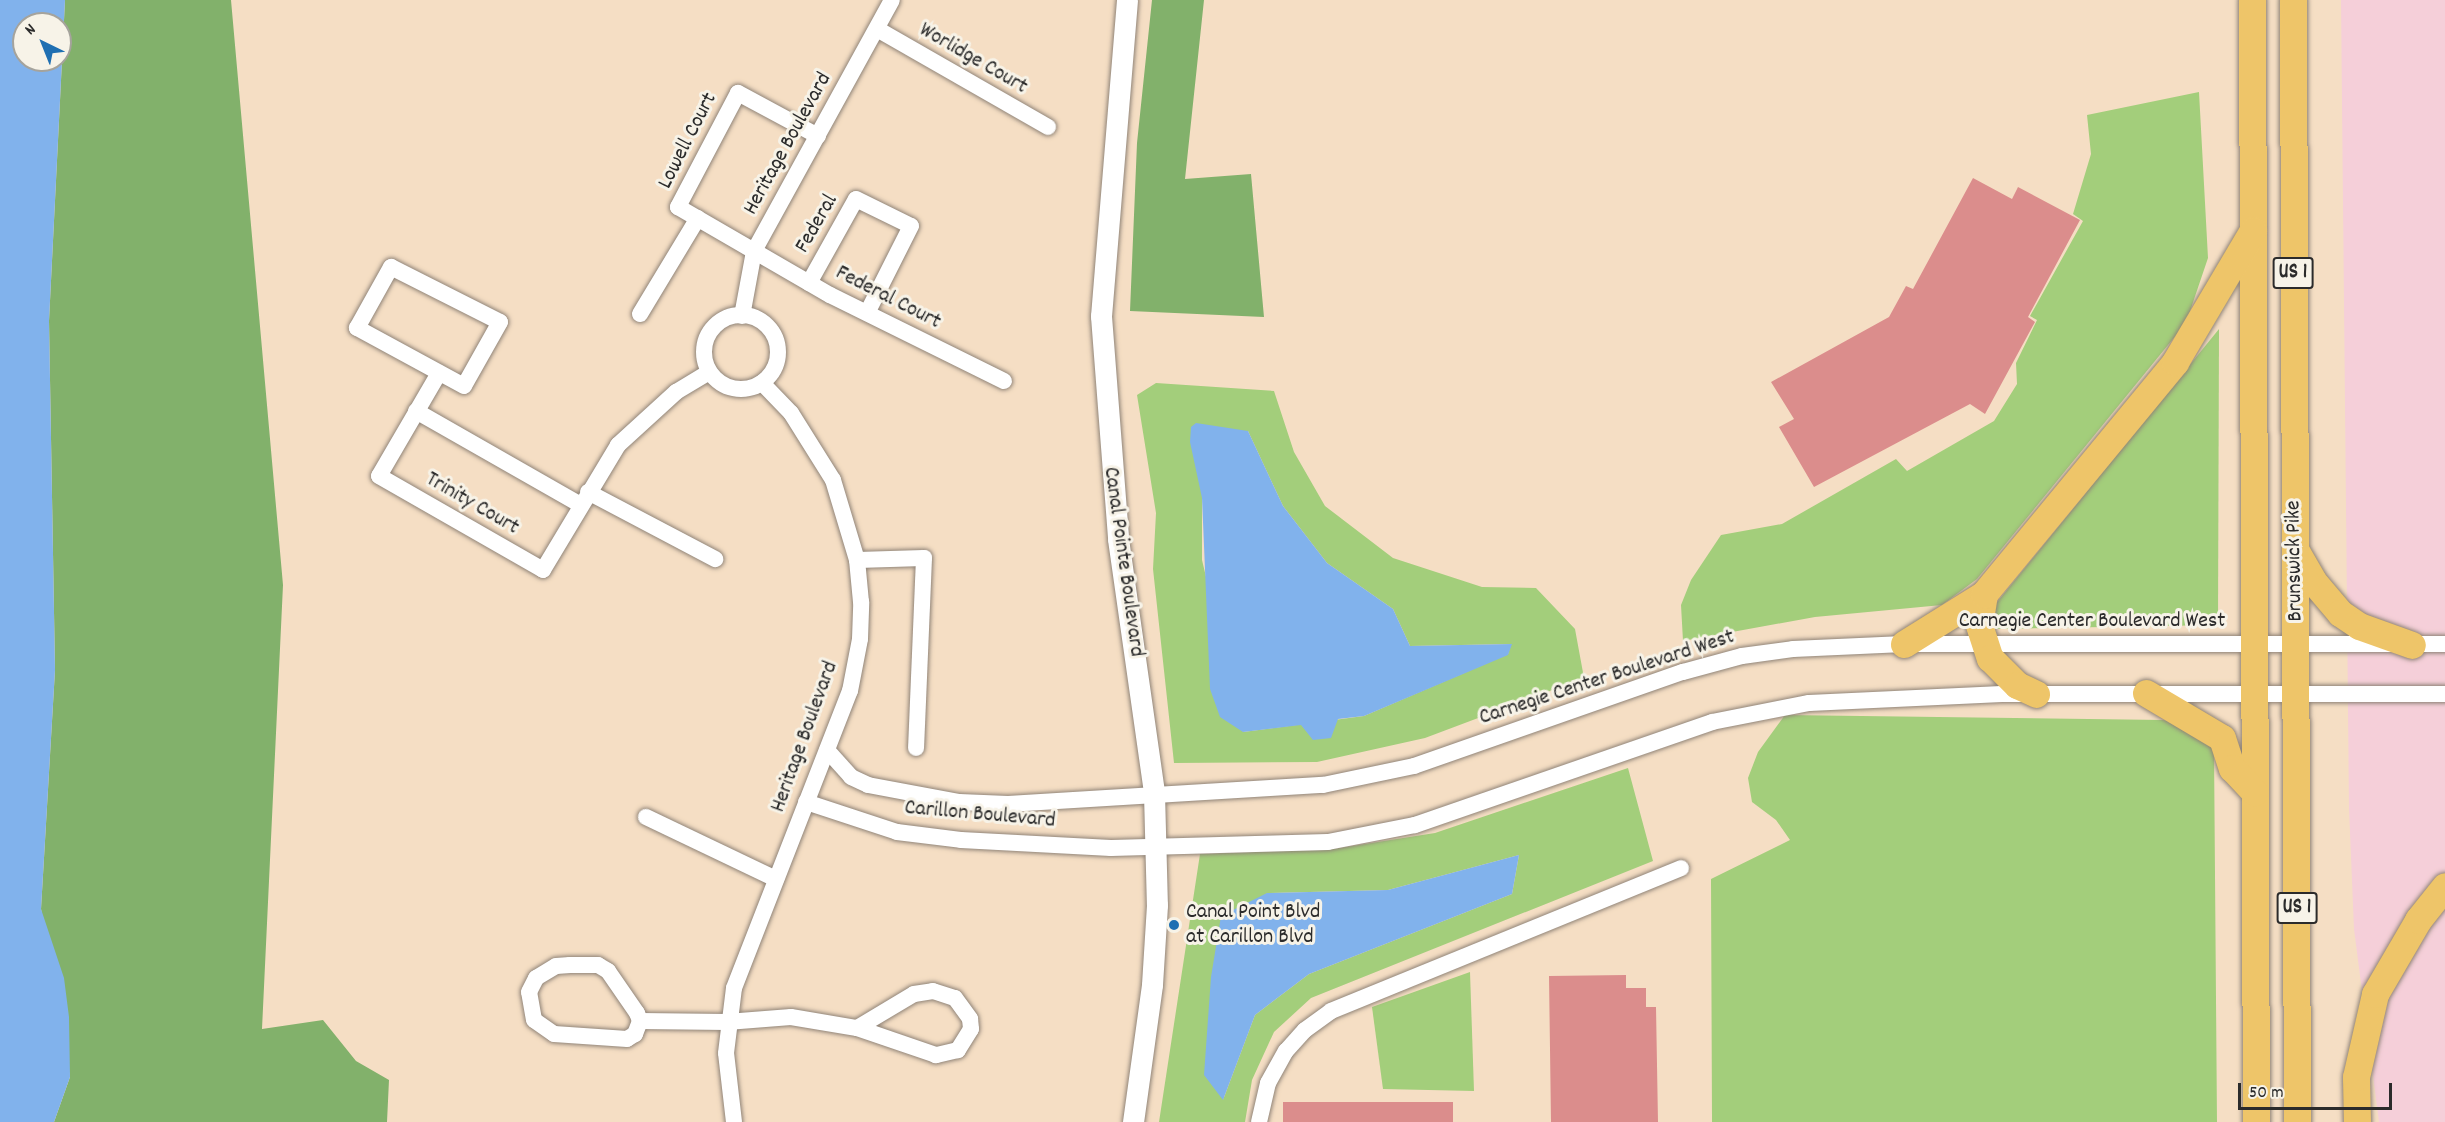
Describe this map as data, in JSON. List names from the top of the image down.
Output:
{
  "streets": {
    "highway": ["US 1", "Brunswick Pike"],
    "street": [
      "Worlidge Court",
      "Lowell Court",
      "Heritage Boulevard",
      "Federal",
      "Federal Court",
      "Trinity Court",
      "Canal Pointe Boulevard",
      "Carnegie Center Boulevard West",
      "Carillon Boulevard"
    ]
  },
  "crossings": [
    ["Worlidge Court", "Heritage Boulevard"],
    ["Lowell Court", "Heritage Boulevard"],
    ["Lowell Court", "Federal Court"],
    ["Heritage Boulevard", "Federal Court"],
    ["Heritage Boulevard", "Trinity Court"],
    ["Heritage Boulevard", "Carillon Boulevard"],
    ["Federal", "Federal Court"],
    ["Brunswick Pike", "Carnegie Center Boulevard West"],
    ["Canal Pointe Boulevard", "Carnegie Center Boulevard West"],
    ["Canal Pointe Boulevard", "Carillon Boulevard"],
    ["Carnegie Center Boulevard West", "Carillon Boulevard"]
  ],
  "places": ["Canal Point Blvd at Carillon Blvd"],
  "scale_bar": "50 m",
  "north": "top left"
}
